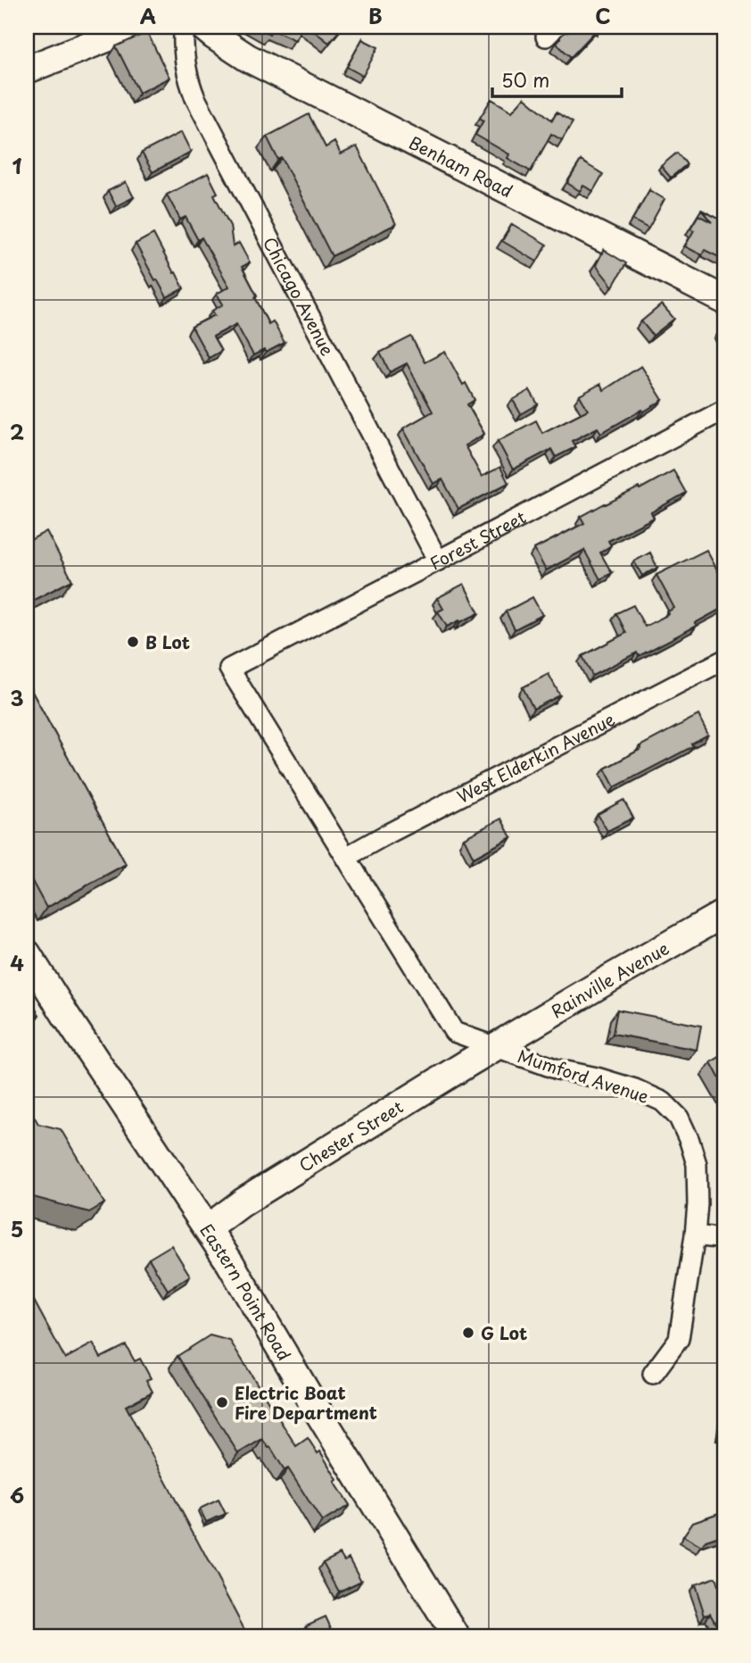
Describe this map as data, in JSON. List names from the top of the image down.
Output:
{
  "streets": {
    "main road": [
      "Benham Road",
      "Rainville Avenue",
      "Chester Street",
      "Eastern Point Road"
    ],
    "street": [
      "Chicago Avenue",
      "Forest Street",
      "West Elderkin Avenue",
      "Mumford Avenue"
    ]
  },
  "crossings": [
    ["Chicago Avenue", "Forest Street"],
    ["Forest Street", "Mumford Avenue"],
    ["West Elderkin Avenue", "Mumford Avenue"],
    ["Rainville Avenue", "Mumford Avenue"],
    ["Rainville Avenue", "Chester Street"],
    ["Mumford Avenue", "Chester Street"],
    ["Chester Street", "Eastern Point Road"]
  ],
  "places": ["B Lot", "G Lot", "Electric Boat Fire Department"],
  "scale_bar": "50 m",
  "grid": {
    "columns": ["A", "B", "C"],
    "rows": [
      "1",
      "2",
      "3",
      "4",
      "5",
      "6"
    ]
  }
}
